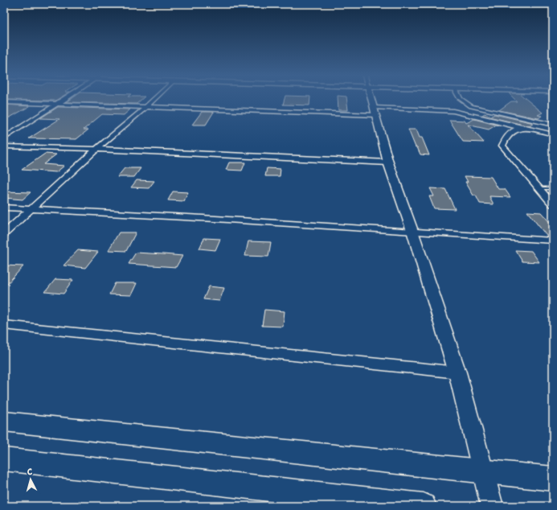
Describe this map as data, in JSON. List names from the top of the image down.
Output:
{
  "north": "top"
}
